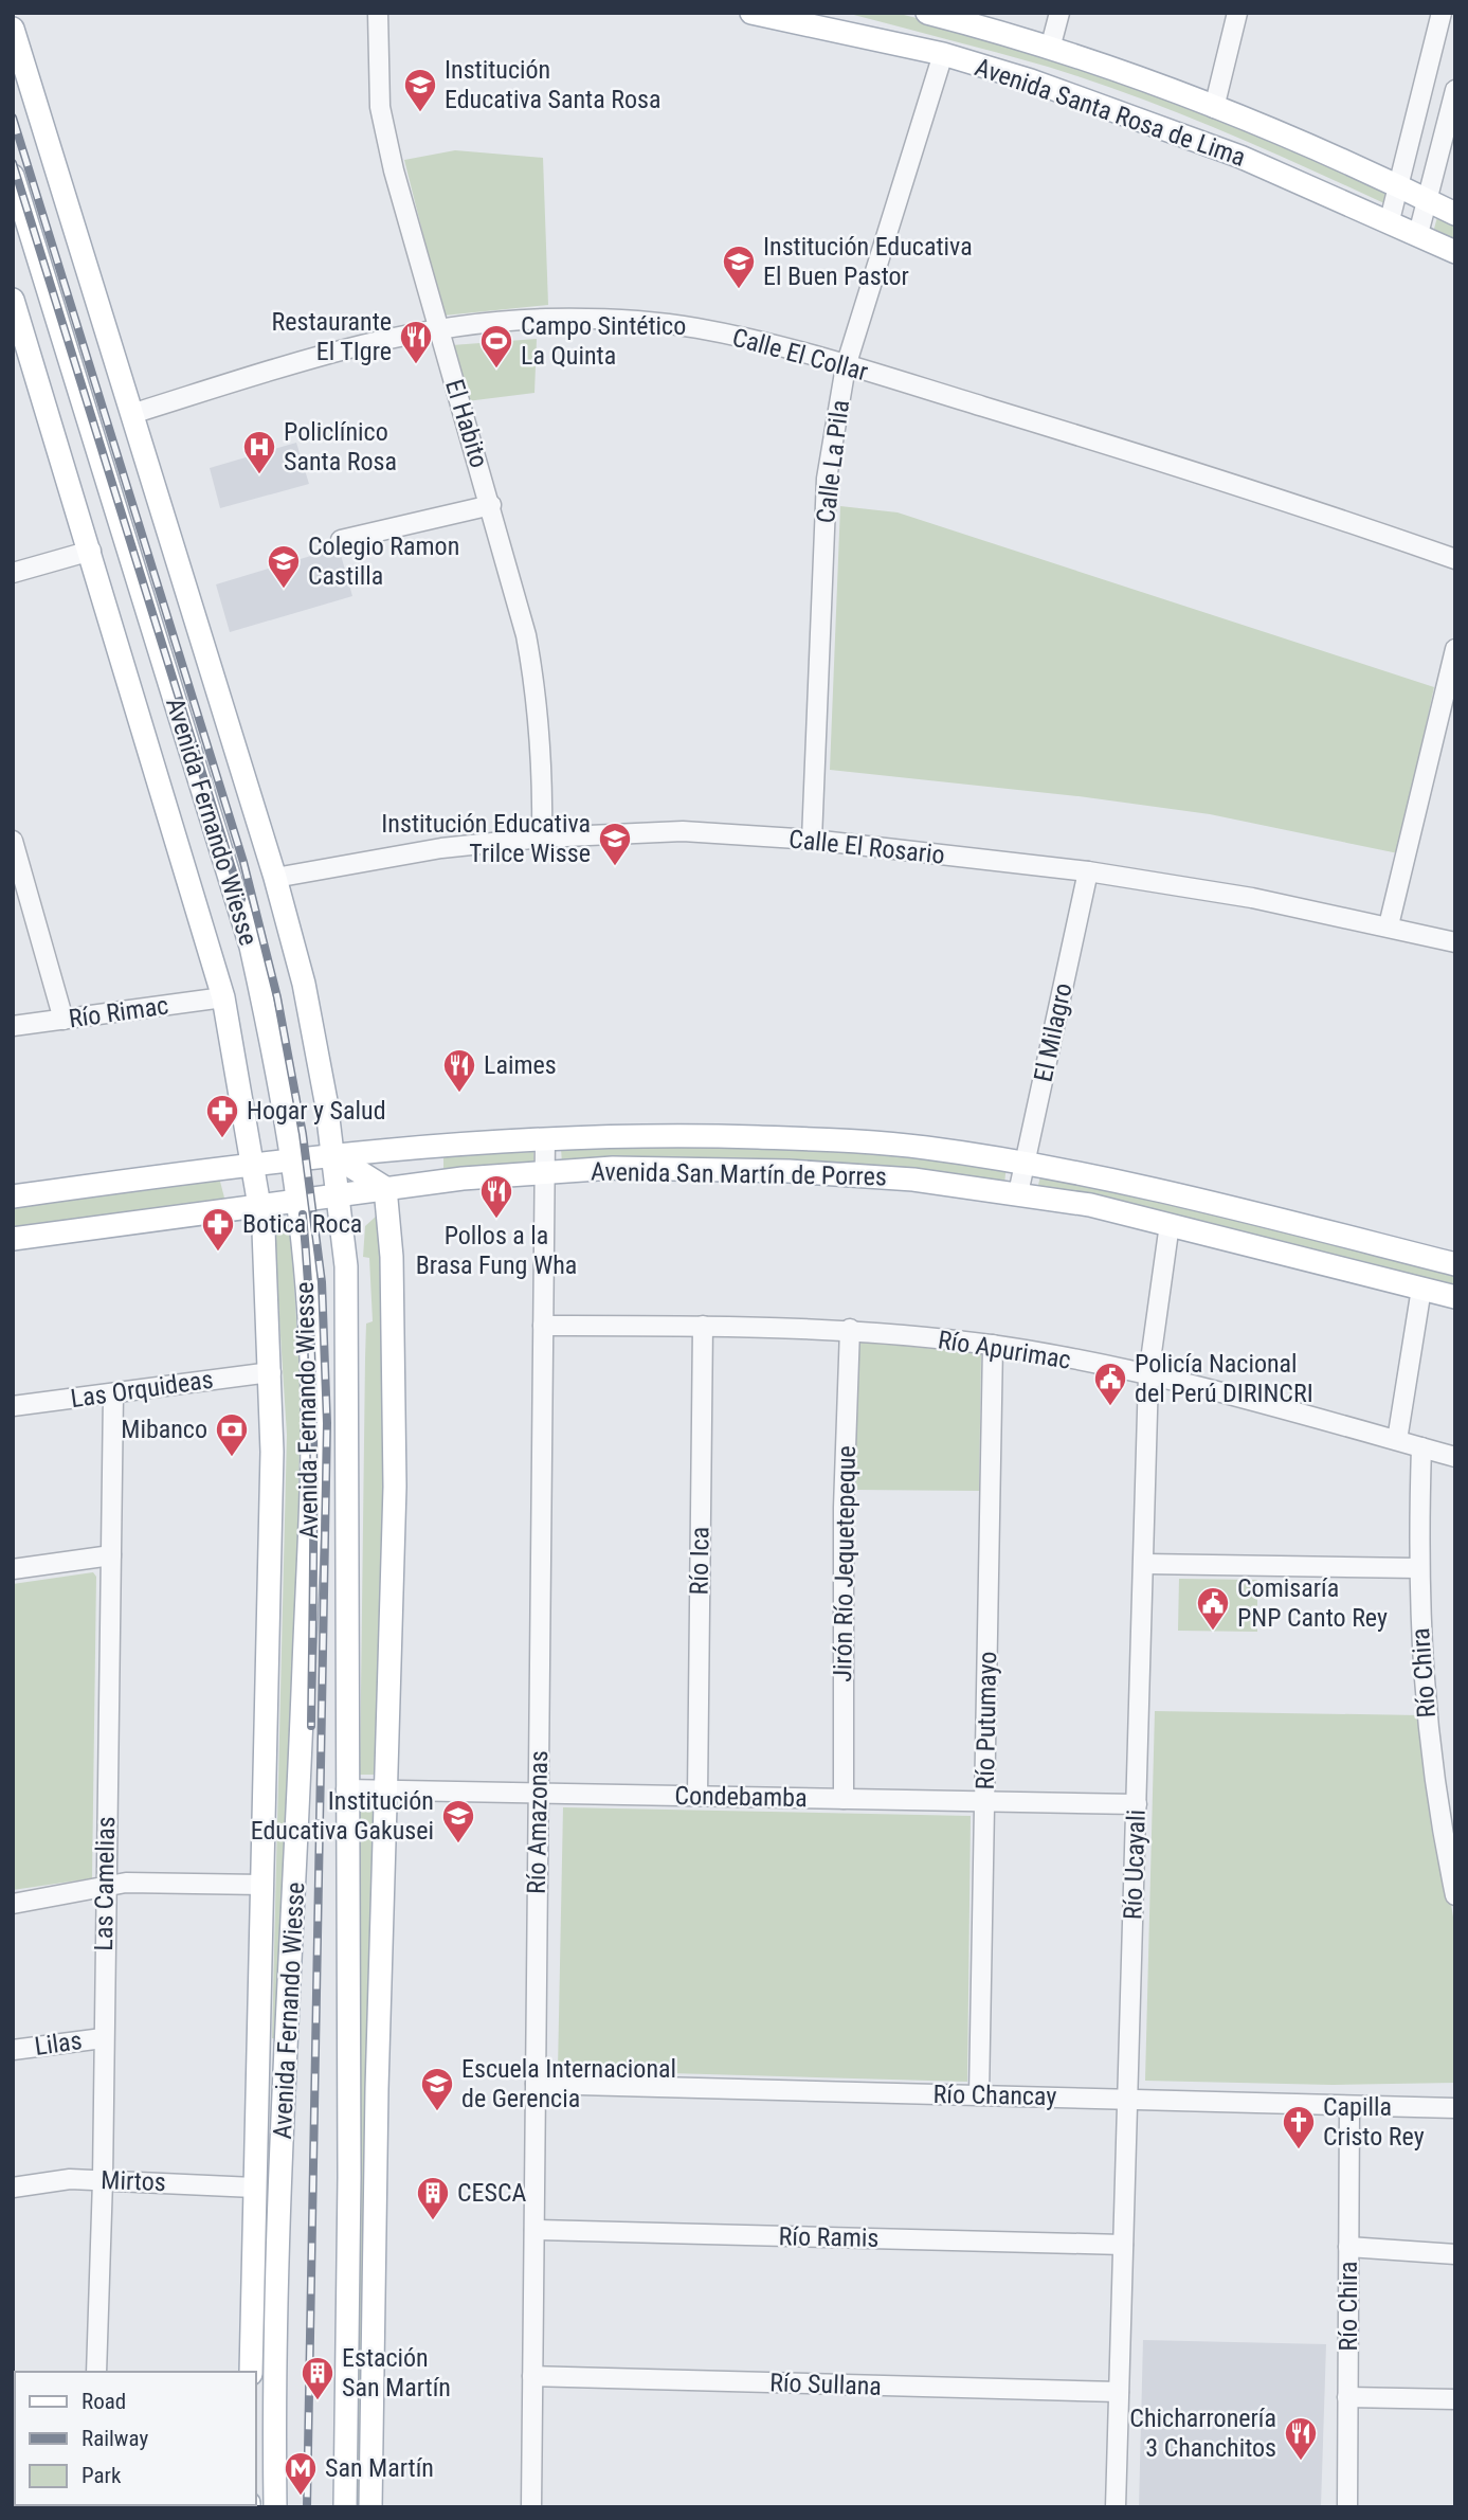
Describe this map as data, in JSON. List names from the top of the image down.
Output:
{
  "streets": {
    "main road": ["Avenida Santa Rosa de Lima", "Avenida Fernando Wiesse", "Avenida San Martín de Porres"],
    "street": [
      "Calle El Collar",
      "El Habito",
      "Calle La Pila",
      "Calle El Rosario",
      "Río Rimac",
      "El Milagro",
      "Río Apurimac",
      "Las Orquideas",
      "Río Ica",
      "Jirón Río Jequetepeque",
      "Río Chira",
      "Río Putumayo",
      "Condebamba",
      "Río Amazonas",
      "Río Ucayali",
      "Las Camelias",
      "Lilas",
      "Río Chancay",
      "Mirtos",
      "Río Ramis",
      "Río Sullana"
    ]
  },
  "crossings": [
    ["Avenida Santa Rosa de Lima", "Calle La Pila"],
    ["Calle El Collar", "El Habito"],
    ["Calle El Collar", "Calle La Pila"],
    ["Calle El Collar", "Avenida Fernando Wiesse"],
    ["El Habito", "Calle El Rosario"],
    ["Calle La Pila", "Calle El Rosario"],
    ["Avenida Fernando Wiesse", "Calle El Rosario"],
    ["Avenida Fernando Wiesse", "Río Rimac"],
    ["Avenida Fernando Wiesse", "Avenida San Martín de Porres"],
    ["Avenida Fernando Wiesse", "Las Orquideas"],
    ["Avenida Fernando Wiesse", "Condebamba"],
    ["Avenida Fernando Wiesse", "Mirtos"],
    ["Calle El Rosario", "El Milagro"],
    ["El Milagro", "Avenida San Martín de Porres"],
    ["Avenida San Martín de Porres", "Río Amazonas"],
    ["Avenida San Martín de Porres", "Río Ucayali"],
    ["Río Apurimac", "Río Ica"],
    ["Río Apurimac", "Jirón Río Jequetepeque"],
    ["Río Apurimac", "Río Chira"],
    ["Río Apurimac", "Río Putumayo"],
    ["Río Apurimac", "Río Amazonas"],
    ["Río Apurimac", "Río Ucayali"],
    ["Las Orquideas", "Las Camelias"],
    ["Río Ica", "Condebamba"],
    ["Jirón Río Jequetepeque", "Condebamba"],
    ["Río Chira", "Río Chancay"],
    ["Río Putumayo", "Condebamba"],
    ["Río Putumayo", "Río Chancay"],
    ["Condebamba", "Río Amazonas"],
    ["Condebamba", "Río Ucayali"],
    ["Río Amazonas", "Río Chancay"],
    ["Río Amazonas", "Río Ramis"],
    ["Río Amazonas", "Río Sullana"],
    ["Río Ucayali", "Río Chancay"],
    ["Río Ucayali", "Río Ramis"],
    ["Río Ucayali", "Río Sullana"],
    ["Las Camelias", "Lilas"],
    ["Las Camelias", "Mirtos"]
  ],
  "places": {
    "school or university": [
      "Institución Educativa Santa Rosa",
      "Institución Educativa El Buen Pastor",
      "Colegio Ramon Castilla",
      "Institución Educativa Trilce Wisse",
      "Institución Educativa Gakusei",
      "Escuela Internacional de Gerencia"
    ],
    "restaurant": [
      "Restaurante El TIgre",
      "Laimes",
      "Pollos a la Brasa Fung Wha",
      "Chicharronería 3 Chanchitos"
    ],
    "sports": ["Campo Sintético La Quinta"],
    "hospital": ["Policlínico Santa Rosa"],
    "pharmacy": ["Hogar y Salud", "Botica Roca"],
    "public building": ["Policía Nacional del Perú DIRINCRI", "Comisaría PNP Canto Rey"],
    "bank": ["Mibanco"],
    "church": ["Capilla Cristo Rey"],
    "building": ["CESCA", "Estación San Martín"],
    "metro station": ["San Martín"]
  },
  "legend": ["Road", "Railway", "Park"]
}
